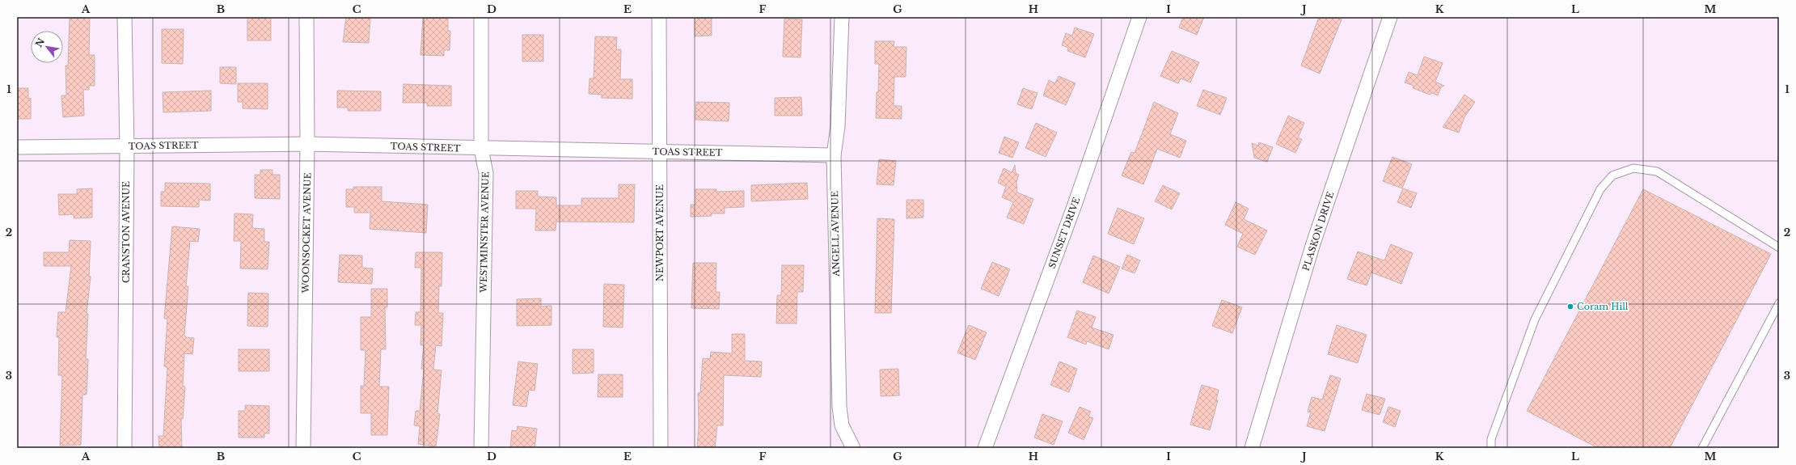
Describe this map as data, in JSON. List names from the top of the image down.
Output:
{
  "streets": {
    "street": [
      "TOAS STREET",
      "PLASKON DRIVE",
      "CRANSTON AVENUE",
      "WESTMINSTER AVENUE",
      "WOONSOCKET AVENUE",
      "NEWPORT AVENUE",
      "SUNSET DRIVE",
      "ANGELL AVENUE"
    ]
  },
  "crossings": [
    ["TOAS STREET", "CRANSTON AVENUE"],
    ["TOAS STREET", "WESTMINSTER AVENUE"],
    ["TOAS STREET", "WOONSOCKET AVENUE"],
    ["TOAS STREET", "NEWPORT AVENUE"],
    ["TOAS STREET", "ANGELL AVENUE"]
  ],
  "places": ["Coram Hill"],
  "north": "top left",
  "grid": {
    "columns": [
      "A",
      "B",
      "C",
      "D",
      "E",
      "F",
      "G",
      "H",
      "I",
      "J",
      "K",
      "L",
      "M"
    ],
    "rows": ["1", "2", "3"]
  }
}
